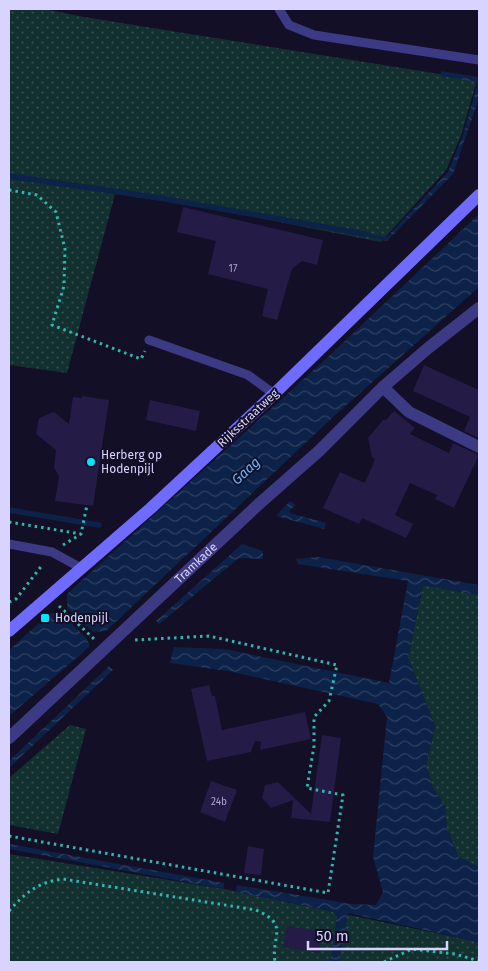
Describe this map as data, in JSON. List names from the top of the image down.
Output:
{
  "streets": {
    "main road": ["Rijksstraatweg"],
    "street": ["Tramkade"]
  },
  "water": ["Gaag"],
  "places": {
    "other": ["Herberg op Hodenpijl"],
    "transit": ["Hodenpijl"]
  },
  "house_numbers": ["17", "24b"],
  "scale_bar": "50 m"
}
